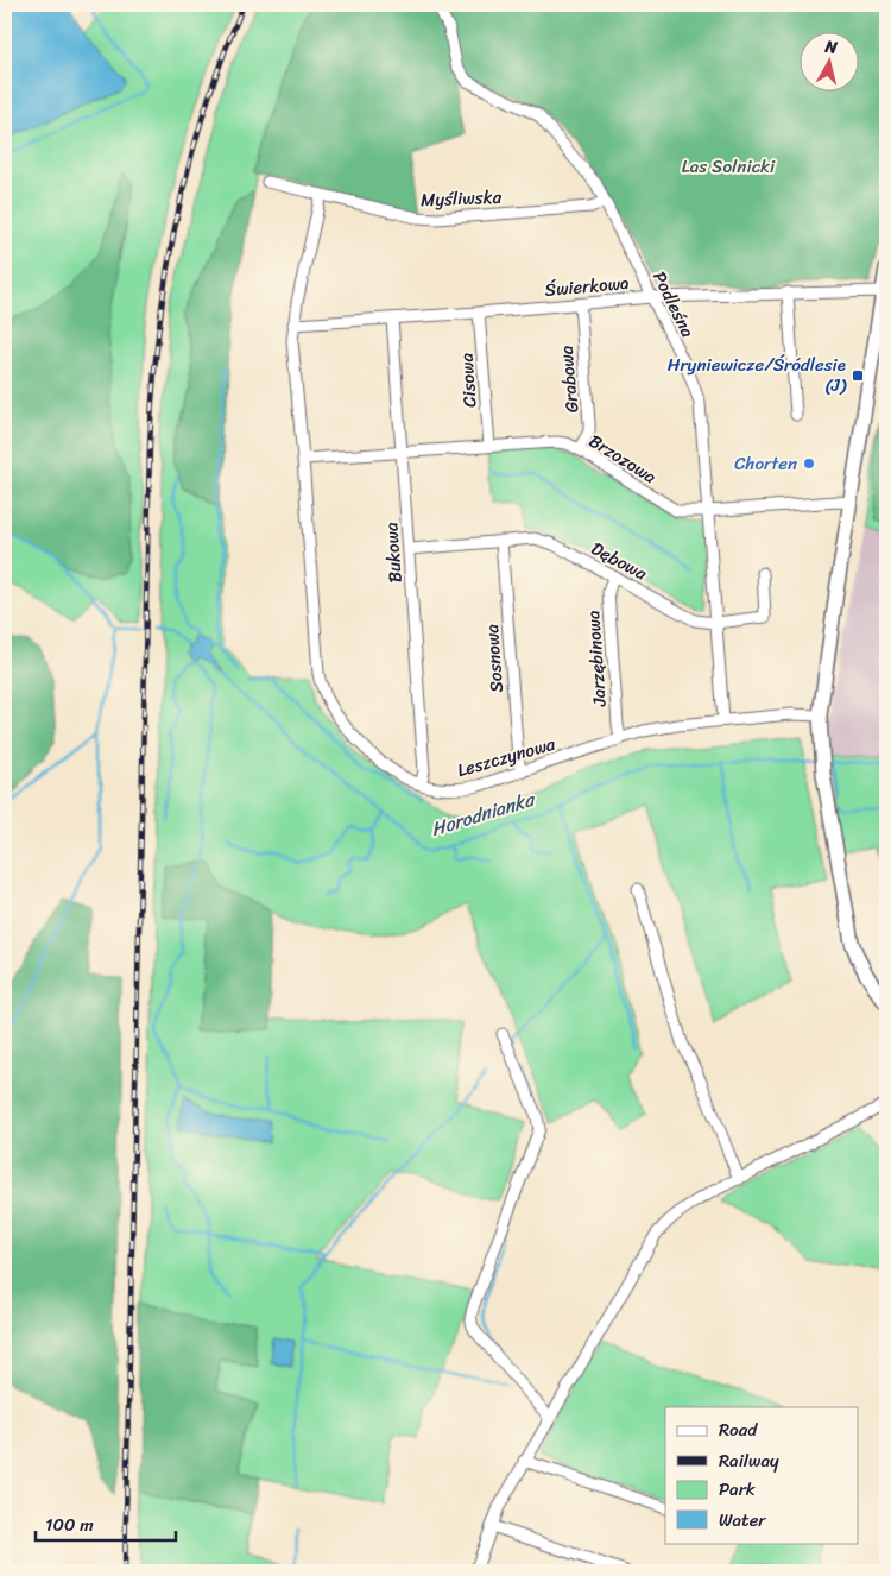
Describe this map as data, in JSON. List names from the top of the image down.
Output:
{
  "streets": {
    "street": [
      "Myśliwska",
      "Świerkowa",
      "Podleśna",
      "Grabowa",
      "Cisowa",
      "Brzozowa",
      "Bukowa",
      "Dębowa",
      "Sosnowa",
      "Jarzębinowa",
      "Leszczynowa"
    ]
  },
  "crossings": [
    ["Myśliwska", "Podleśna"],
    ["Świerkowa", "Podleśna"],
    ["Świerkowa", "Grabowa"],
    ["Świerkowa", "Cisowa"],
    ["Świerkowa", "Bukowa"],
    ["Świerkowa", "Leszczynowa"],
    ["Podleśna", "Brzozowa"],
    ["Podleśna", "Dębowa"],
    ["Podleśna", "Leszczynowa"],
    ["Grabowa", "Brzozowa"],
    ["Cisowa", "Brzozowa"],
    ["Brzozowa", "Bukowa"],
    ["Brzozowa", "Leszczynowa"],
    ["Bukowa", "Dębowa"],
    ["Bukowa", "Leszczynowa"],
    ["Dębowa", "Sosnowa"],
    ["Dębowa", "Jarzębinowa"],
    ["Sosnowa", "Leszczynowa"],
    ["Jarzębinowa", "Leszczynowa"]
  ],
  "water": ["Horodnianka"],
  "parks": ["Las Solnicki"],
  "places": {
    "transit": ["Hryniewicze/Śródlesie (J)"],
    "other": ["Chorten"]
  },
  "legend": [
    "Road",
    "Railway",
    "Park",
    "Water"
  ],
  "scale_bar": "100 m",
  "north": "top"
}
